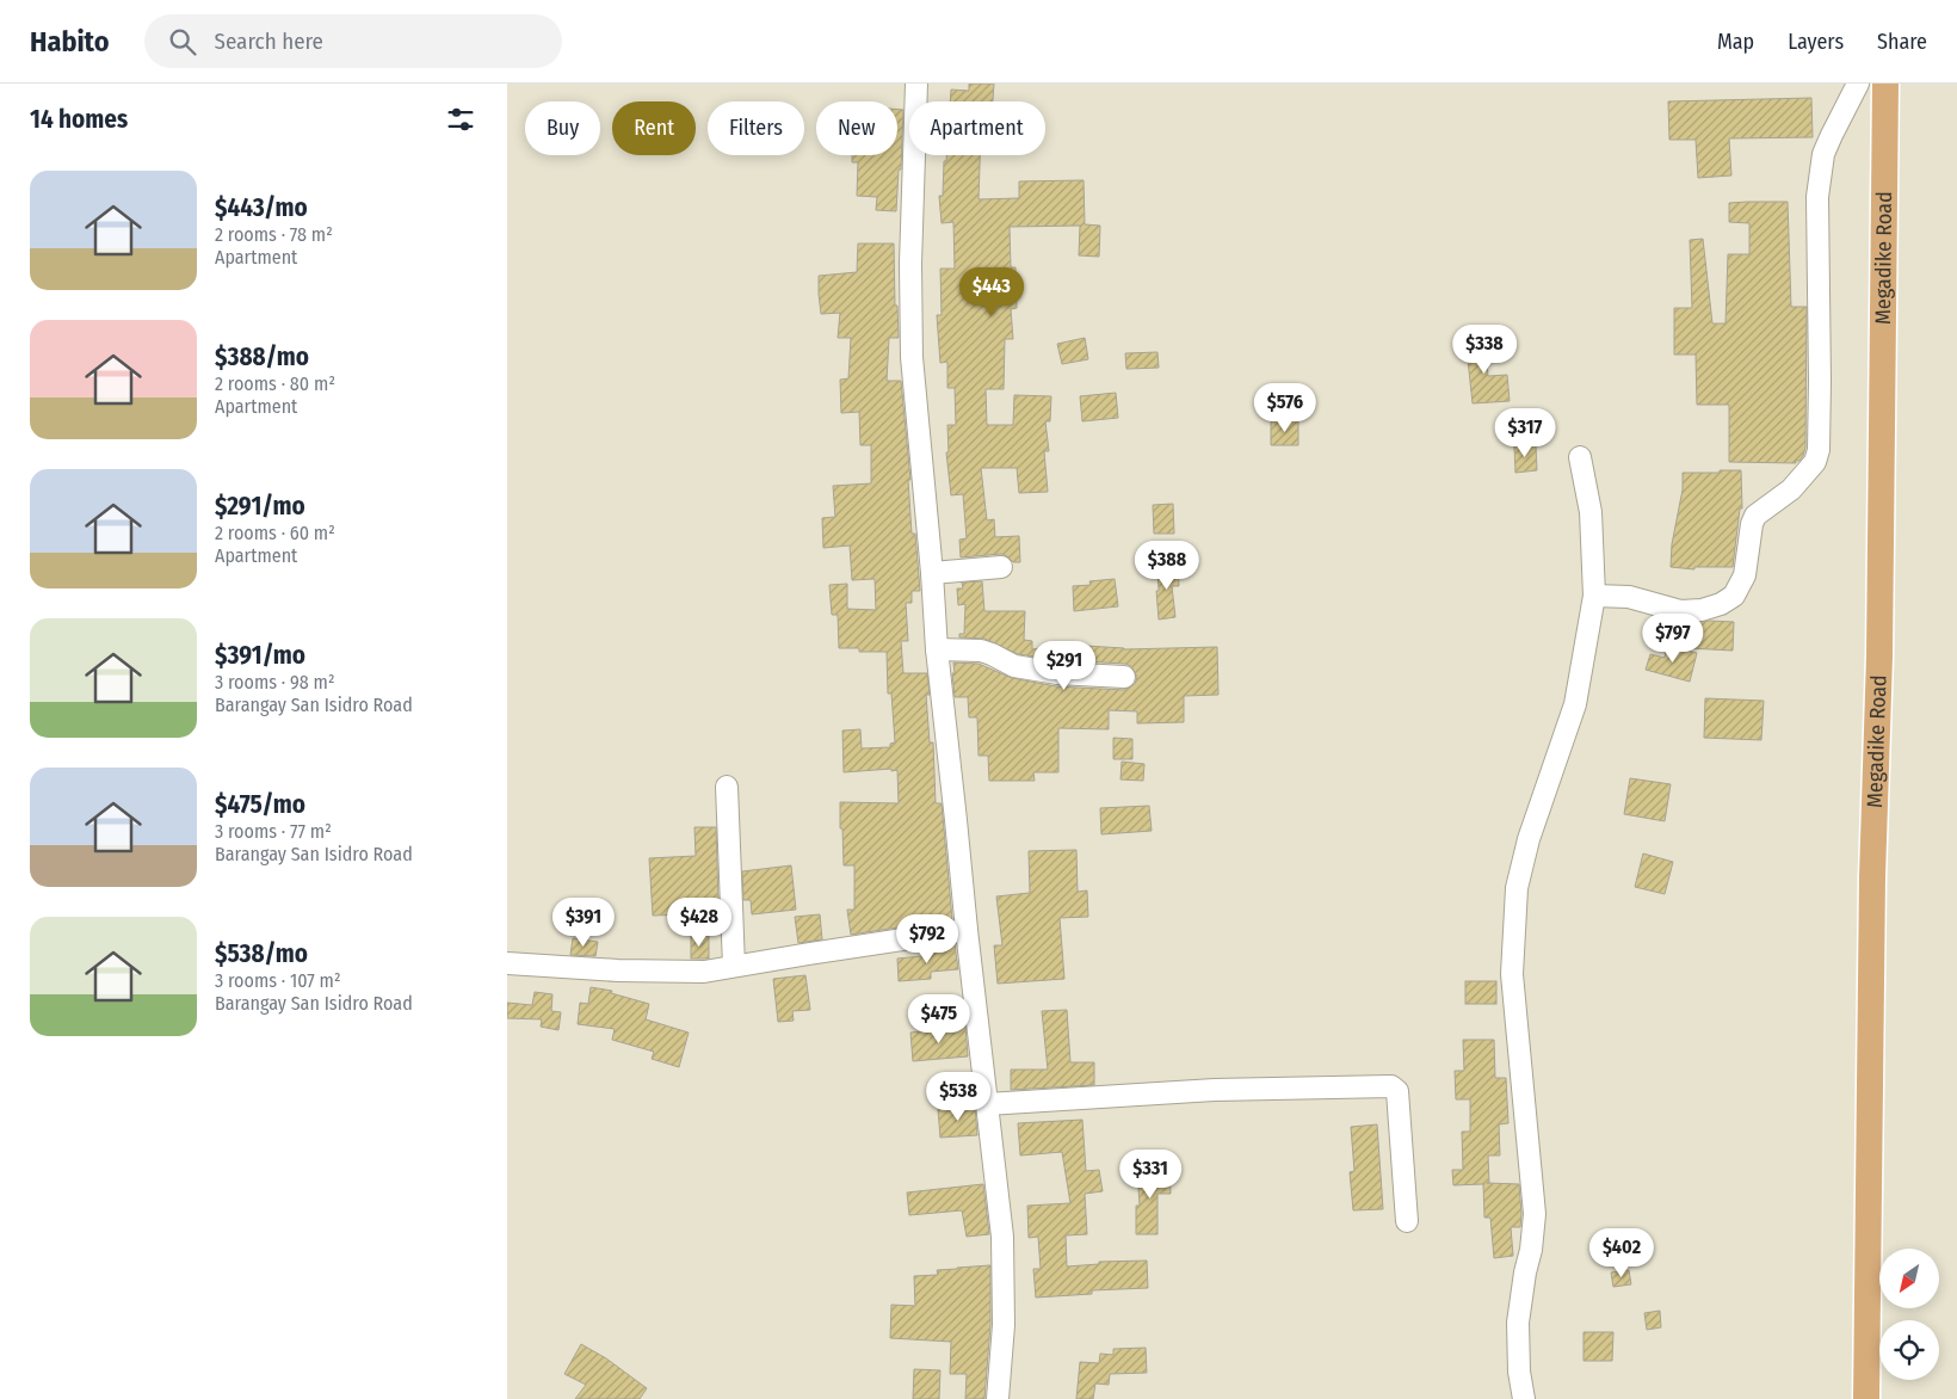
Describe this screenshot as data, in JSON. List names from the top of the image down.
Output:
{
  "streets": {
    "main road": ["Megadike Road"]
  },
  "north": "bottom left",
  "page": {
    "header": "Habito",
    "search": "Search here",
    "nav": ["Map", "Layers", "Share"],
    "heading": "14 homes",
    "chip": [
      "Buy",
      "Rent",
      "Filters",
      "New",
      "Apartment"
    ],
    "list": [
      {
        "name": "$443/mo",
        "note": "2 rooms · 78 m² · Apartment"
      },
      {
        "name": "$388/mo",
        "note": "2 rooms · 80 m² · Apartment"
      },
      {
        "name": "$291/mo",
        "note": "2 rooms · 60 m² · Apartment"
      },
      {
        "name": "$391/mo",
        "note": "3 rooms · 98 m² · Barangay San Isidro Road"
      },
      {
        "name": "$475/mo",
        "note": "3 rooms · 77 m² · Barangay San Isidro Road"
      },
      {
        "name": "$538/mo",
        "note": "3 rooms · 107 m² · Barangay San Isidro Road"
      }
    ],
    "price": [
      "$443",
      "$338",
      "$576",
      "$317",
      "$388",
      "$797",
      "$291",
      "$391",
      "$428",
      "$792",
      "$475",
      "$538",
      "$331",
      "$402"
    ]
  }
}
